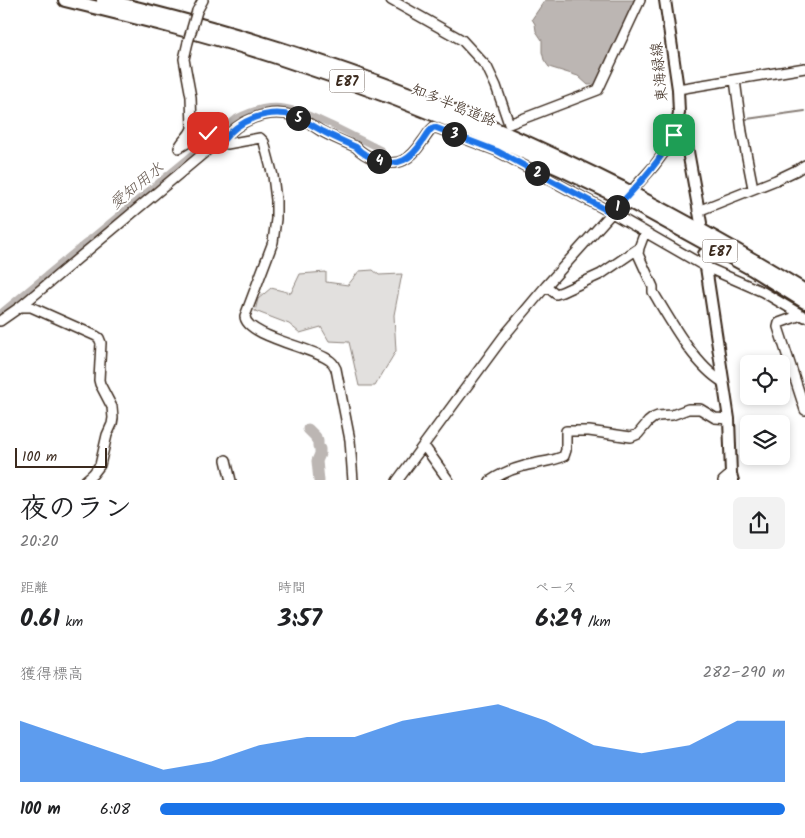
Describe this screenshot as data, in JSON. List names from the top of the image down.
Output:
{
  "streets": {
    "highway": ["E87", "知多半島道路"],
    "main road": ["東海緑線"]
  },
  "water": ["愛知用水"],
  "scale_bar": "100 m",
  "page": {
    "pins": [
      "5",
      "3",
      "4",
      "2",
      "1"
    ],
    "scale": "100 m",
    "heading": ["夜のラン", "20:20"],
    "stats": [
      ["距離", "0.61 km"],
      ["時間", "3:57"],
      ["ペース", "6:29 /km"]
    ],
    "chart": ["獲得標高", "282–290 m"],
    "list": [
      {
        "name": "100 m",
        "note": "6:08"
      }
    ]
  }
}
